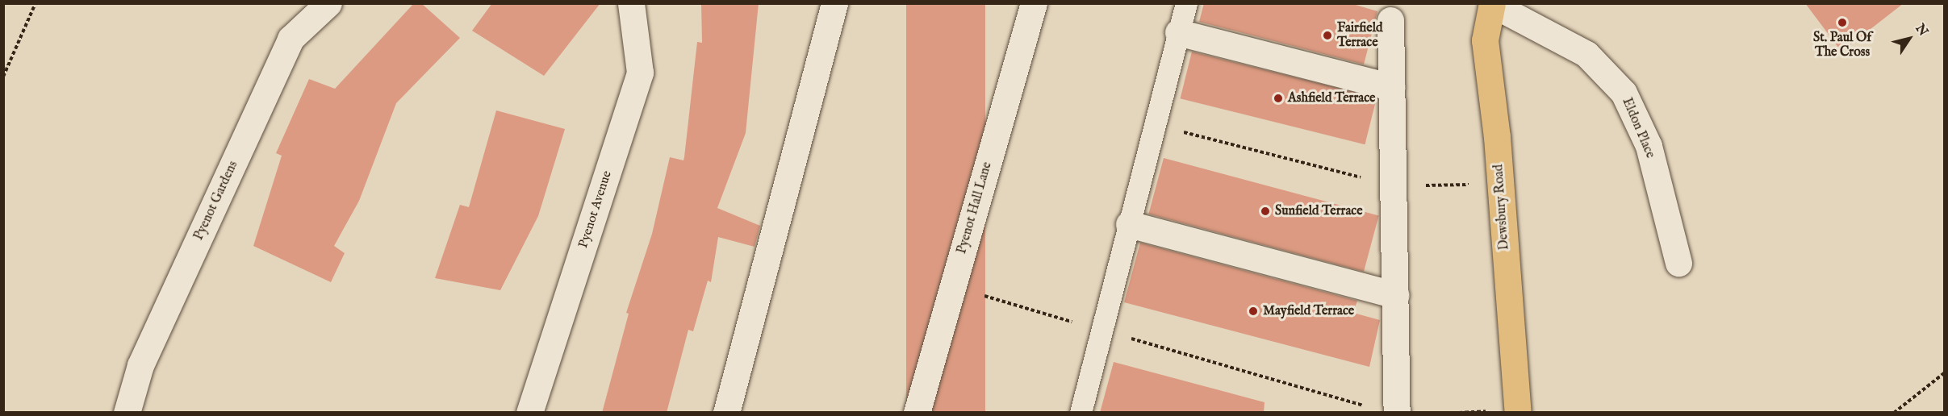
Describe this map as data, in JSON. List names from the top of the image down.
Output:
{
  "streets": {
    "main road": ["Dewsbury Road"],
    "street": [
      "Eldon Place",
      "Pyenot Gardens",
      "Pyenot Hall Lane",
      "Pyenot Avenue"
    ]
  },
  "crossings": [
    ["Eldon Place", "Dewsbury Road"]
  ],
  "places": [
    "St. Paul Of The Cross",
    "Fairfield Terrace",
    "Ashfield Terrace",
    "Sunfield Terrace",
    "Mayfield Terrace"
  ],
  "north": "top right"
}
